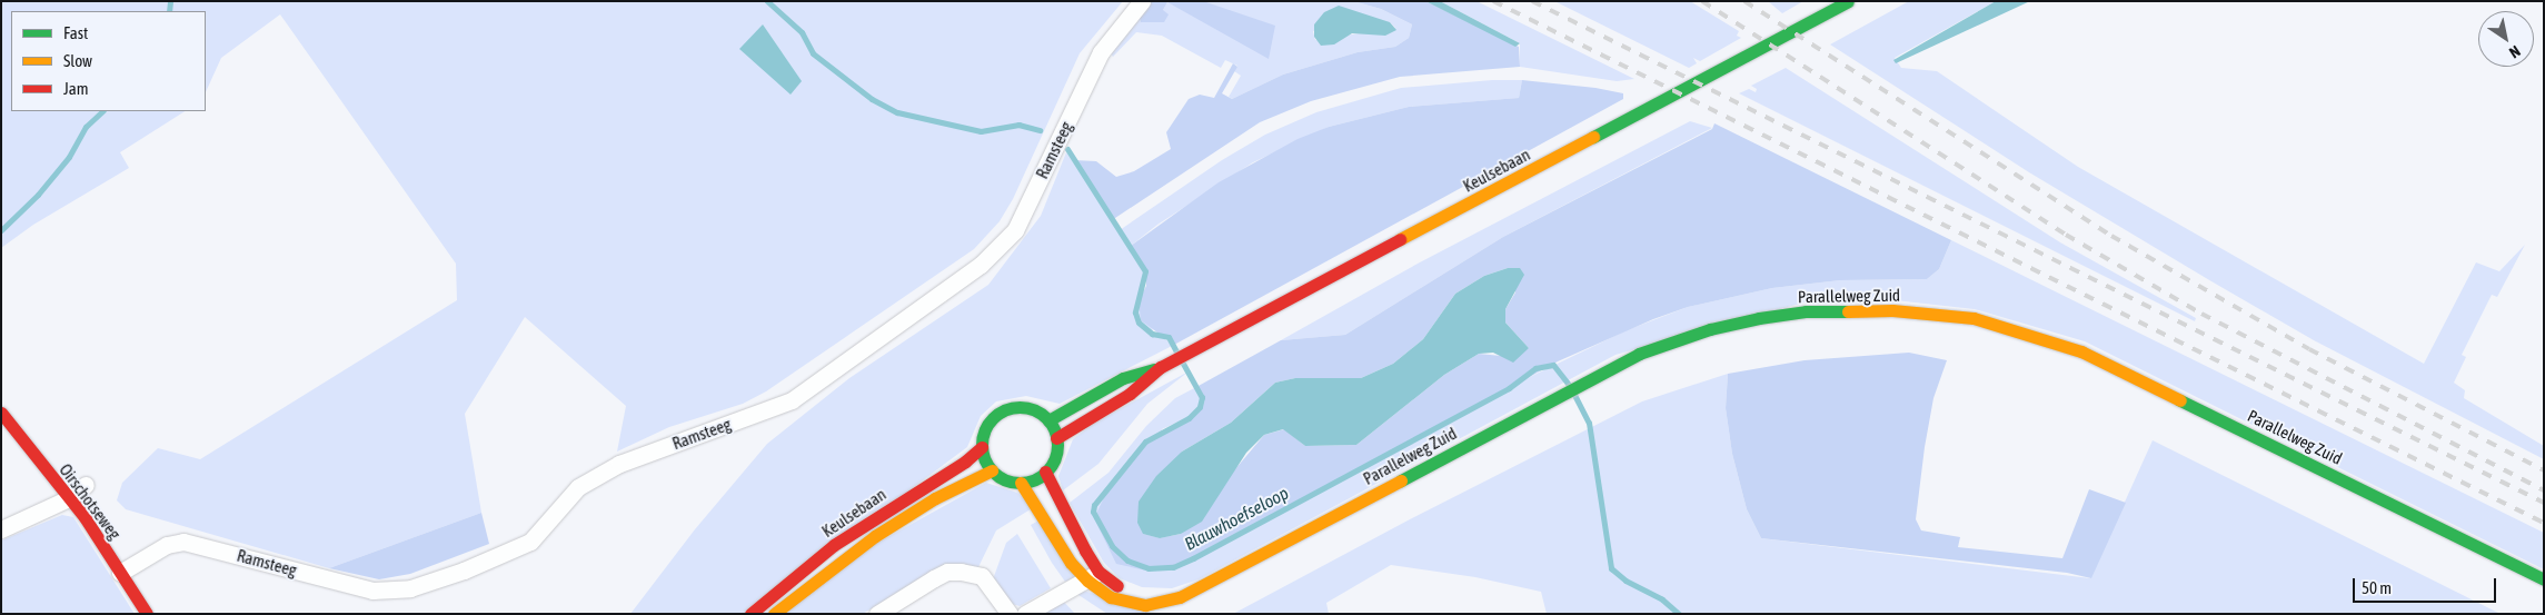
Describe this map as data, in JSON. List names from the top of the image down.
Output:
{
  "streets": {
    "street": [
      "Ramsteeg",
      "Keulsebaan",
      "Parallelweg Zuid",
      "Oirschotseweg"
    ]
  },
  "crossings": [
    ["Ramsteeg", "Oirschotseweg"],
    ["Keulsebaan", "Parallelweg Zuid"]
  ],
  "water": ["Blauwhoefseloop"],
  "legend": ["Fast", "Slow", "Jam"],
  "scale_bar": "50 m",
  "north": "bottom right"
}
